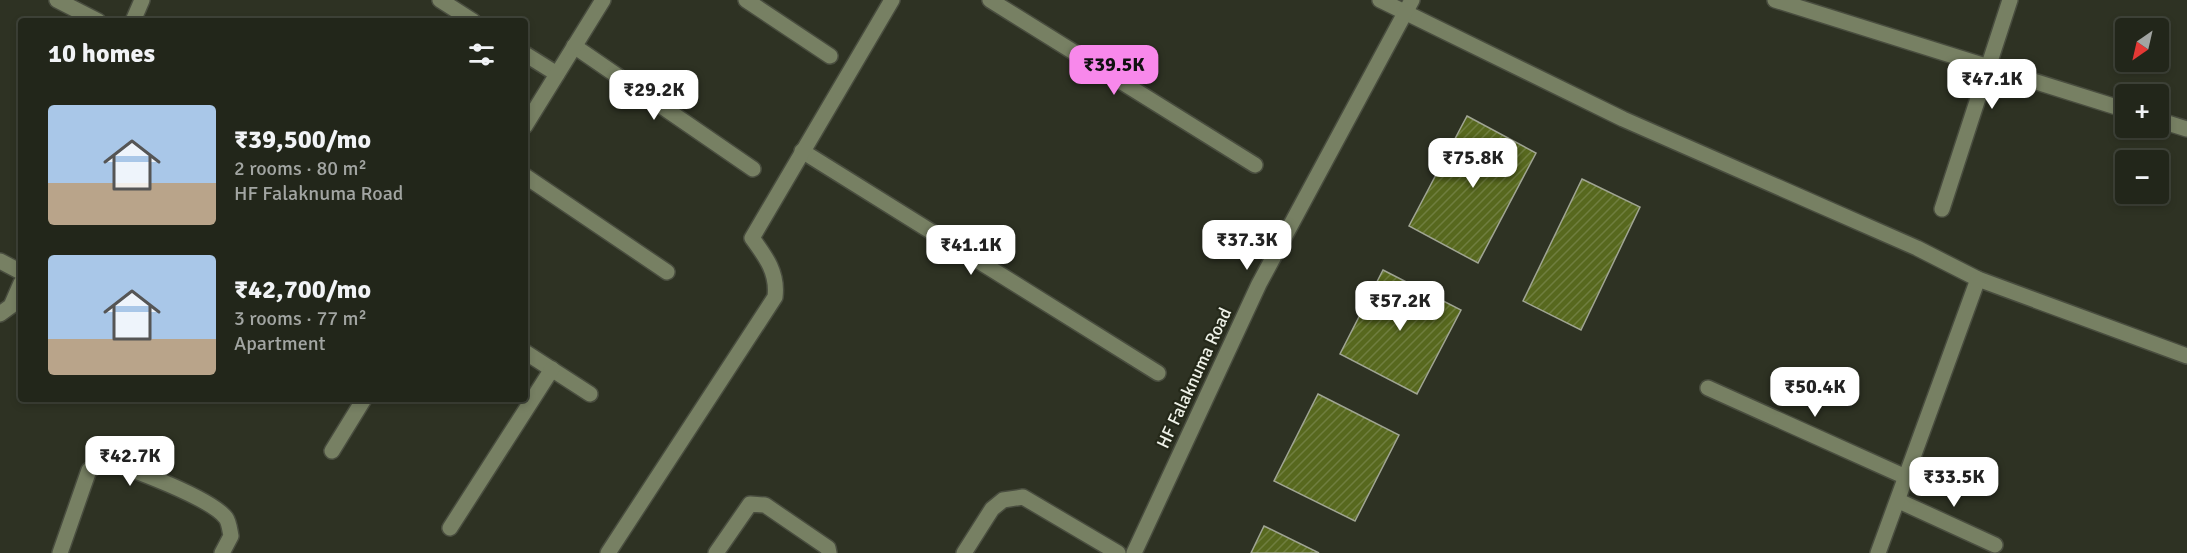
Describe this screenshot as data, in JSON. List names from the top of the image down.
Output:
{
  "streets": {
    "street": ["HF Falaknuma Road"]
  },
  "north": "bottom left",
  "page": {
    "map_buttons": ["+", "−"],
    "heading": "10 homes",
    "price": [
      "₹39.5K",
      "₹47.1K",
      "₹29.2K",
      "₹75.8K",
      "₹37.3K",
      "₹41.1K",
      "₹57.2K",
      "₹50.4K",
      "₹42.7K",
      "₹33.5K"
    ],
    "list": [
      {
        "name": "₹39,500/mo",
        "note": "2 rooms · 80 m² · HF Falaknuma Road"
      },
      {
        "name": "₹42,700/mo",
        "note": "3 rooms · 77 m² · Apartment"
      }
    ]
  }
}
